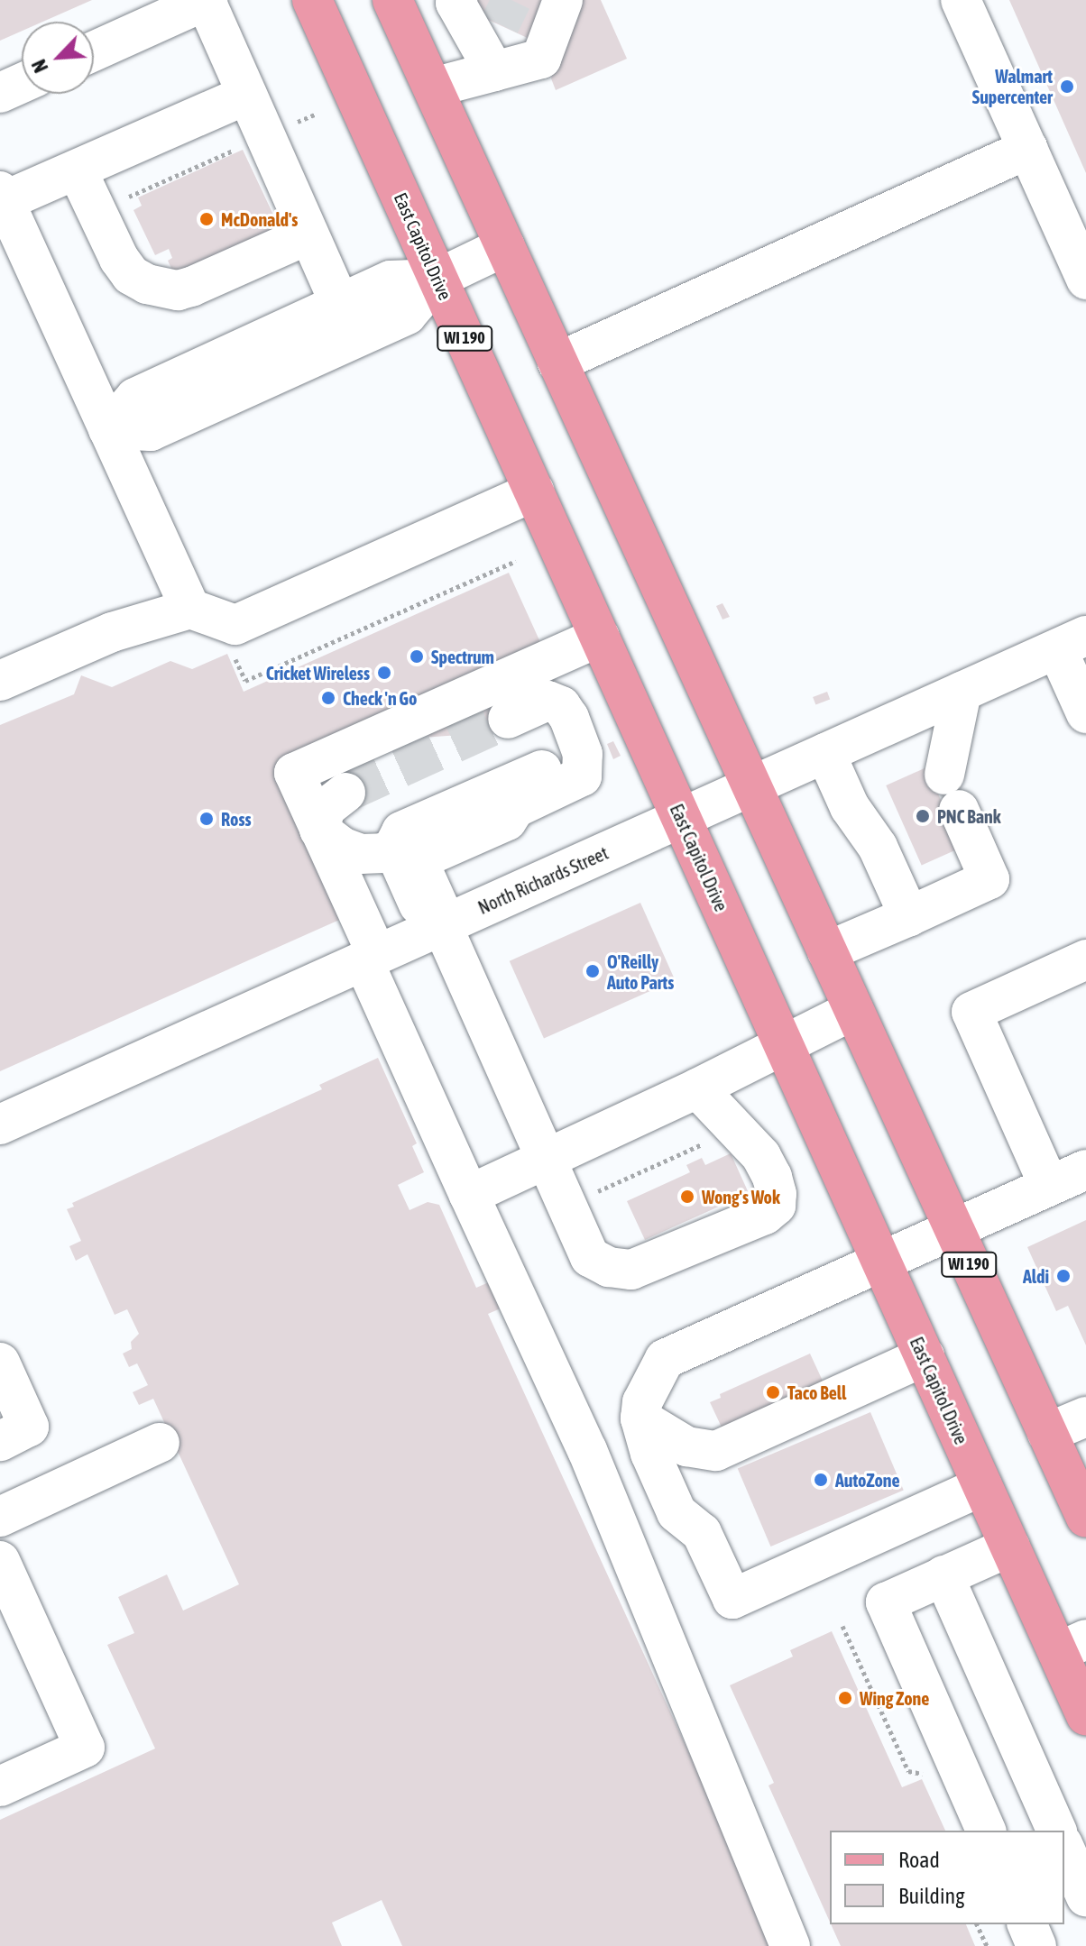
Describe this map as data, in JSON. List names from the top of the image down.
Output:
{
  "streets": {
    "main road": ["East Capitol Drive", "WI 190"],
    "street": ["North Richards Street"]
  },
  "crossings": [
    ["East Capitol Drive", "North Richards Street"],
    ["WI 190", "North Richards Street"]
  ],
  "places": [
    "Walmart Supercenter",
    "McDonald's",
    "Spectrum",
    "Cricket Wireless",
    "Check 'n Go",
    "PNC Bank",
    "Ross",
    "O'Reilly Auto Parts",
    "Wong's Wok",
    "Aldi",
    "Taco Bell",
    "AutoZone",
    "Wing Zone"
  ],
  "legend": ["Road", "Building"],
  "north": "bottom left"
}
